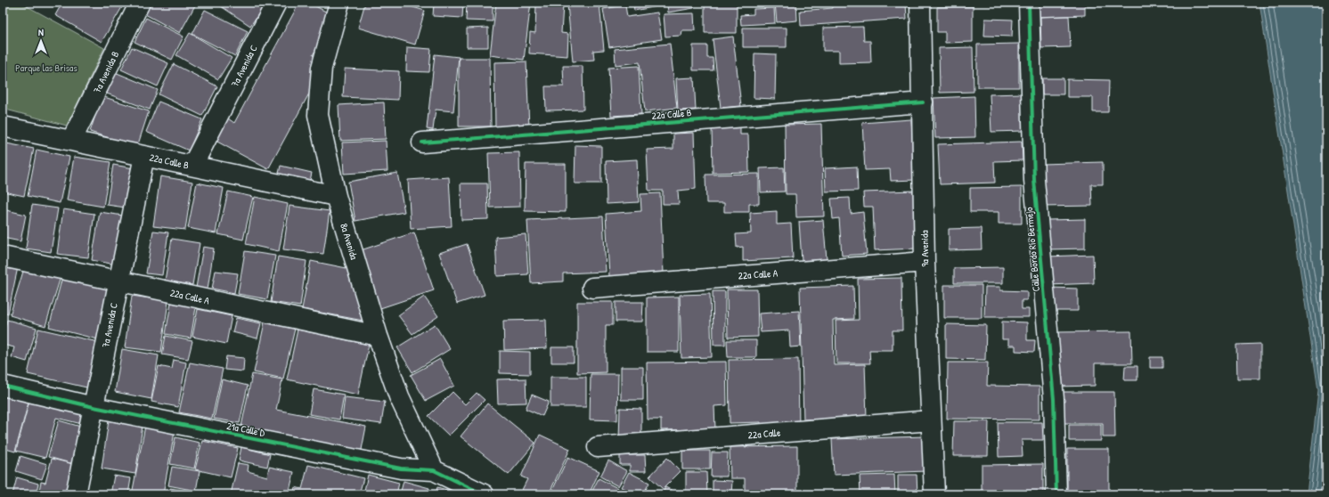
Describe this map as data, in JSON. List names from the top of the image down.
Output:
{
  "streets": {
    "street": [
      "7a Avenida C",
      "7a Avenida B",
      "22a Calle B",
      "8a Avenida",
      "9a Avenida",
      "Calle Bordo Río Bermejo",
      "22a Calle A",
      "21a Calle D",
      "22a Calle"
    ]
  },
  "crossings": [
    ["7a Avenida C", "22a Calle B"],
    ["7a Avenida C", "22a Calle A"],
    ["7a Avenida C", "21a Calle D"],
    ["7a Avenida B", "22a Calle B"],
    ["22a Calle B", "8a Avenida"],
    ["22a Calle B", "9a Avenida"],
    ["8a Avenida", "22a Calle A"],
    ["8a Avenida", "21a Calle D"],
    ["9a Avenida", "22a Calle A"],
    ["9a Avenida", "22a Calle"]
  ],
  "parks": ["Parque las Brisas"],
  "north": "top"
}
